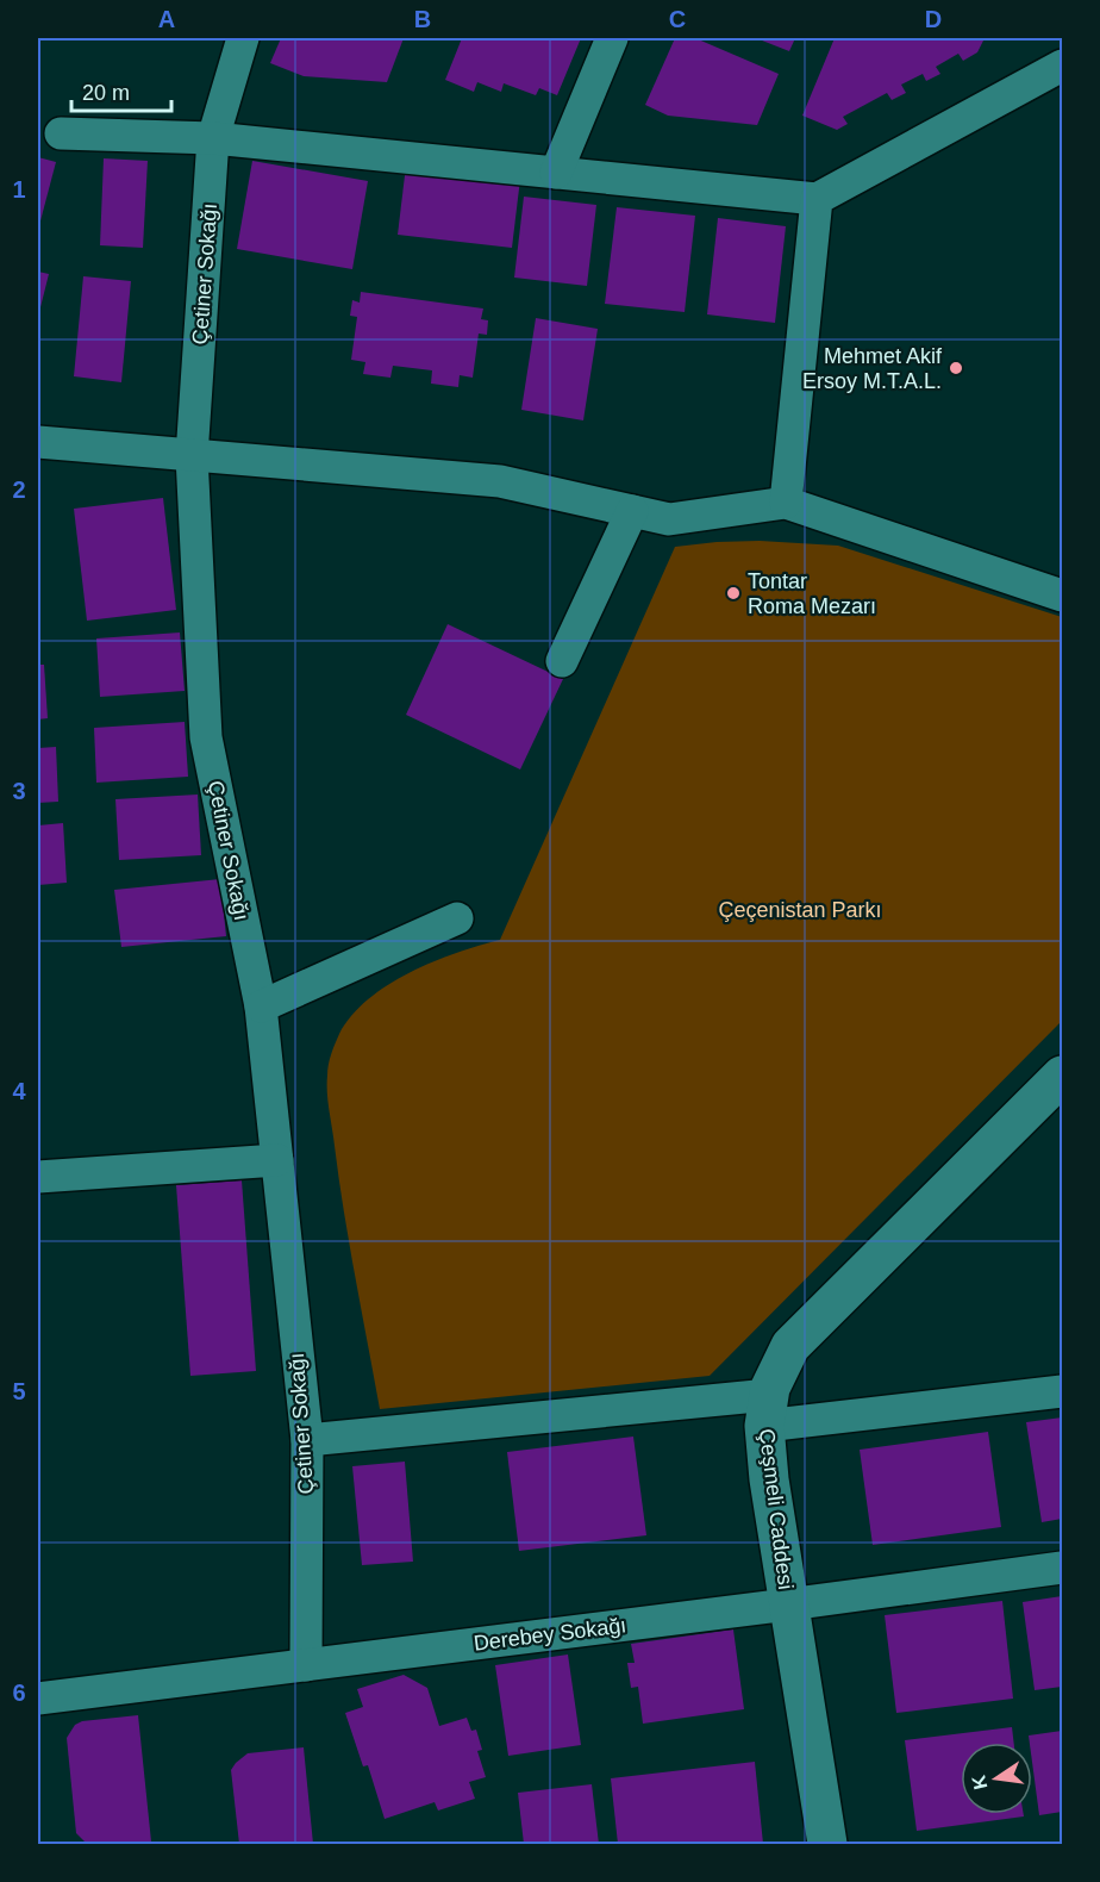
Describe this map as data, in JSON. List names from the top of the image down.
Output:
{
  "streets": {
    "street": ["Çetiner Sokağı", "Çeşmeli Caddesi", "Derebey Sokağı"]
  },
  "crossings": [
    ["Çetiner Sokağı", "Derebey Sokağı"],
    ["Çeşmeli Caddesi", "Derebey Sokağı"]
  ],
  "parks": ["Çeçenistan Parkı"],
  "places": ["Mehmet Akif Ersoy M.T.A.L.", "Tontar Roma Mezarı"],
  "scale_bar": "20 m",
  "north": "left",
  "grid": {
    "columns": [
      "A",
      "B",
      "C",
      "D"
    ],
    "rows": [
      "1",
      "2",
      "3",
      "4",
      "5",
      "6"
    ]
  }
}
